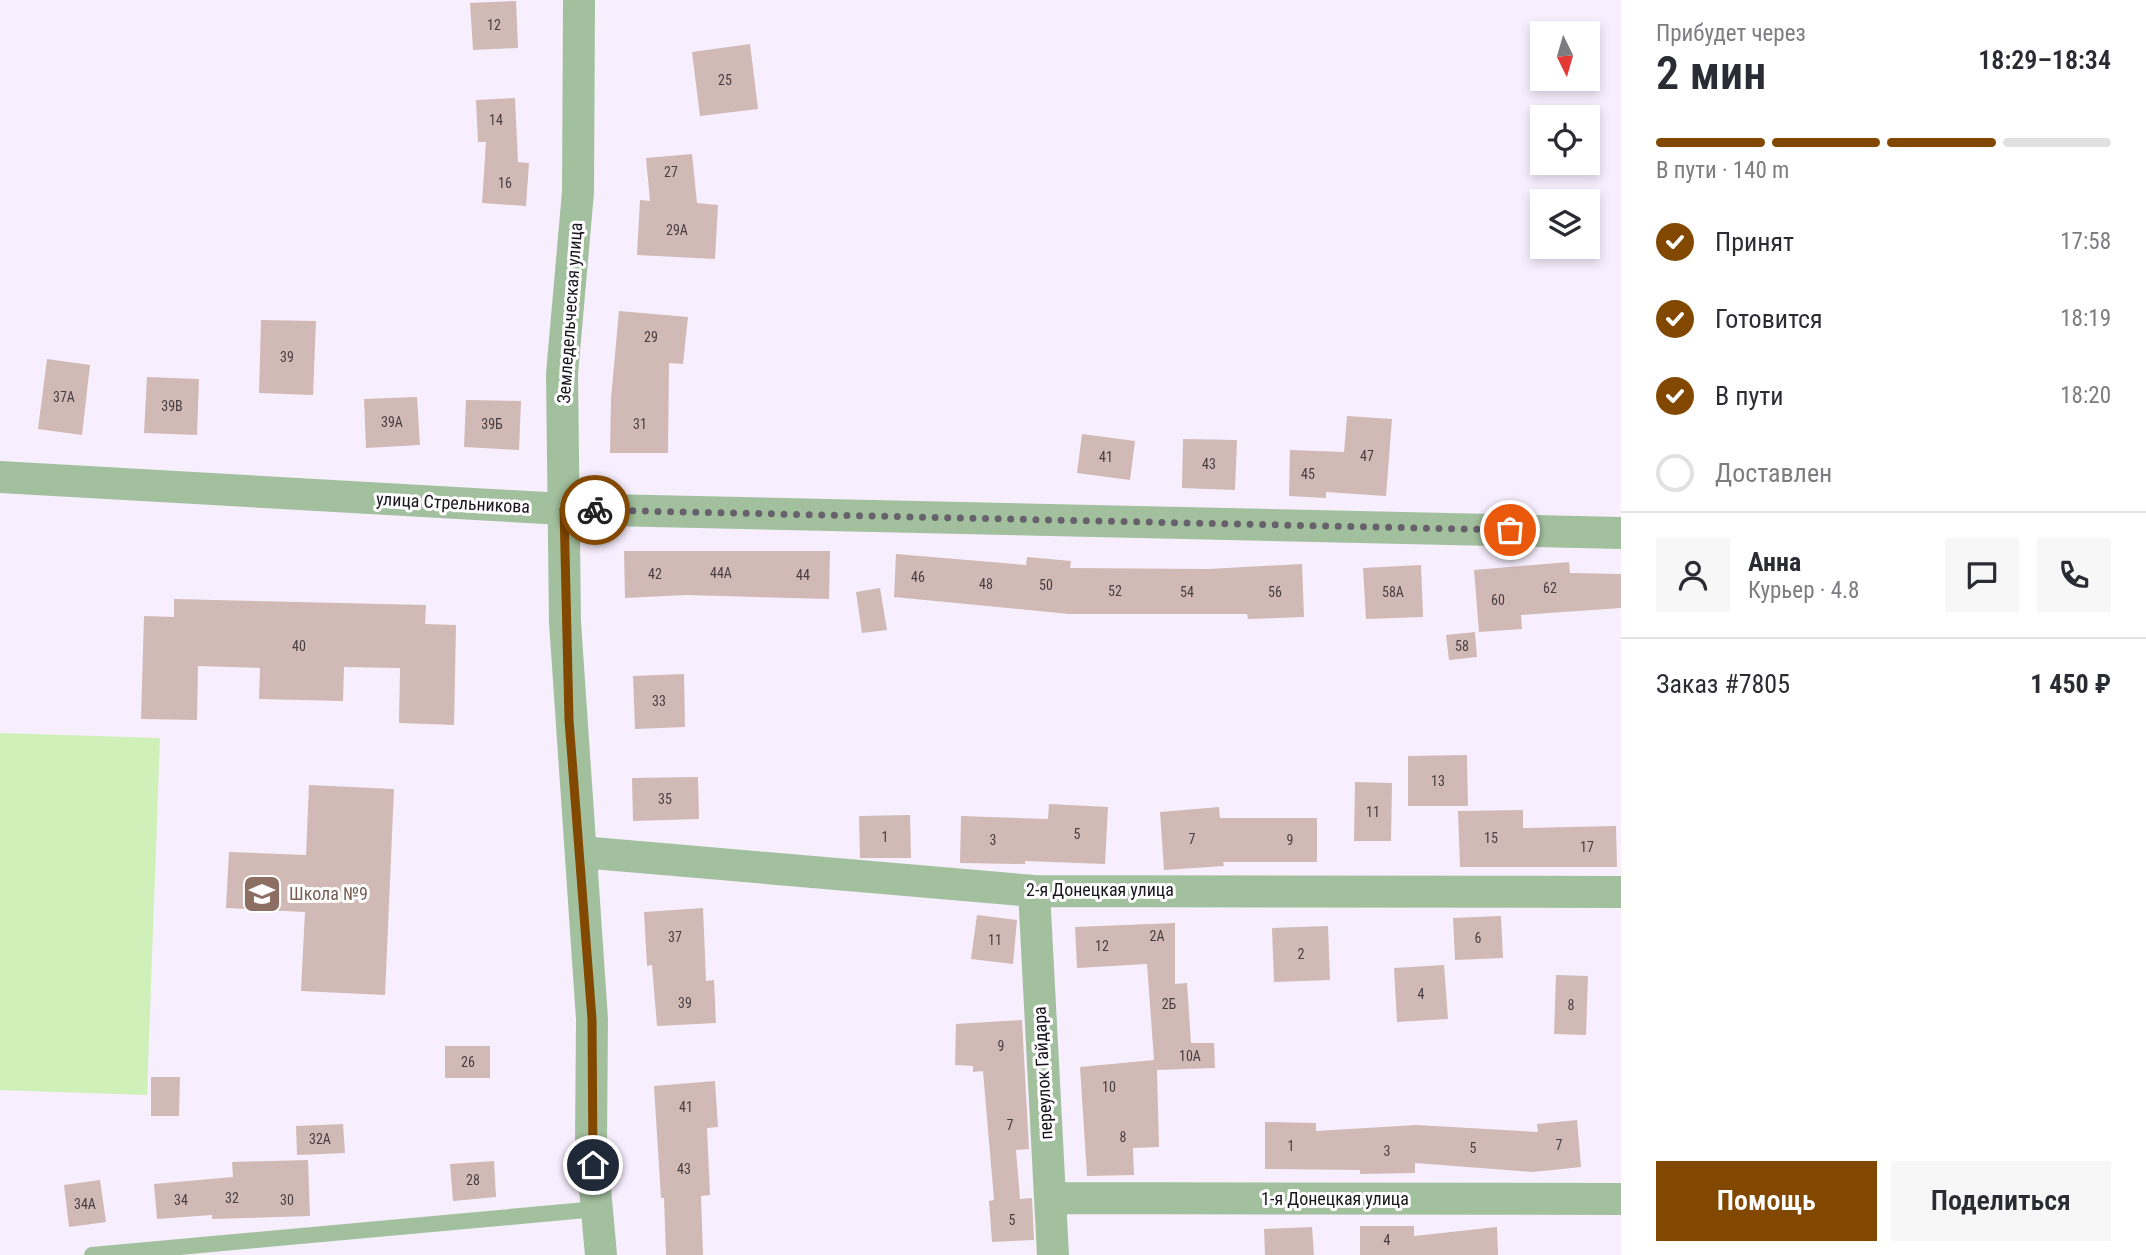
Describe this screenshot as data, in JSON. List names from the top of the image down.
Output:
{
  "streets": {
    "street": [
      "Земледельческая улица",
      "улица Стрельникова",
      "2-я Донецкая улица",
      "переулок Гайдара",
      "1-я Донецкая улица"
    ]
  },
  "crossings": [
    ["Земледельческая улица", "улица Стрельникова"],
    ["Земледельческая улица", "2-я Донецкая улица"],
    ["2-я Донецкая улица", "переулок Гайдара"],
    ["переулок Гайдара", "1-я Донецкая улица"]
  ],
  "places": {
    "school or university": ["Школа №9"]
  },
  "house_numbers": [
    "12",
    "25",
    "14",
    "27",
    "16",
    "29А",
    "29",
    "39",
    "37А",
    "39В",
    "39А",
    "39Б",
    "31",
    "47",
    "41",
    "43",
    "45",
    "44А",
    "42",
    "44",
    "46",
    "48",
    "50",
    "62",
    "52",
    "54",
    "56",
    "58А",
    "60",
    "40",
    "58",
    "33",
    "13",
    "35",
    "11",
    "5",
    "1",
    "15",
    "7",
    "3",
    "9",
    "17",
    "2А",
    "37",
    "6",
    "11",
    "12",
    "2",
    "4",
    "39",
    "2Б",
    "8",
    "9",
    "10А",
    "26",
    "10",
    "41",
    "7",
    "8",
    "32А",
    "7",
    "1",
    "5",
    "3",
    "43",
    "28",
    "32",
    "34",
    "30",
    "34А",
    "5",
    "4"
  ],
  "north": "bottom",
  "page": {
    "heading": ["2 мин", "Прибудет через", "18:29–18:34"],
    "panel": [
      "Анна",
      "Курьер · 4.8",
      "Заказ #7805",
      "1 450 ₽"
    ],
    "bar": "В пути · 140 m",
    "list": [
      ["Принят", "17:58"],
      ["Готовится", "18:19"],
      ["В пути", "18:20"],
      "Доставлен"
    ],
    "buttons": ["Помощь", "Поделиться"]
  }
}
